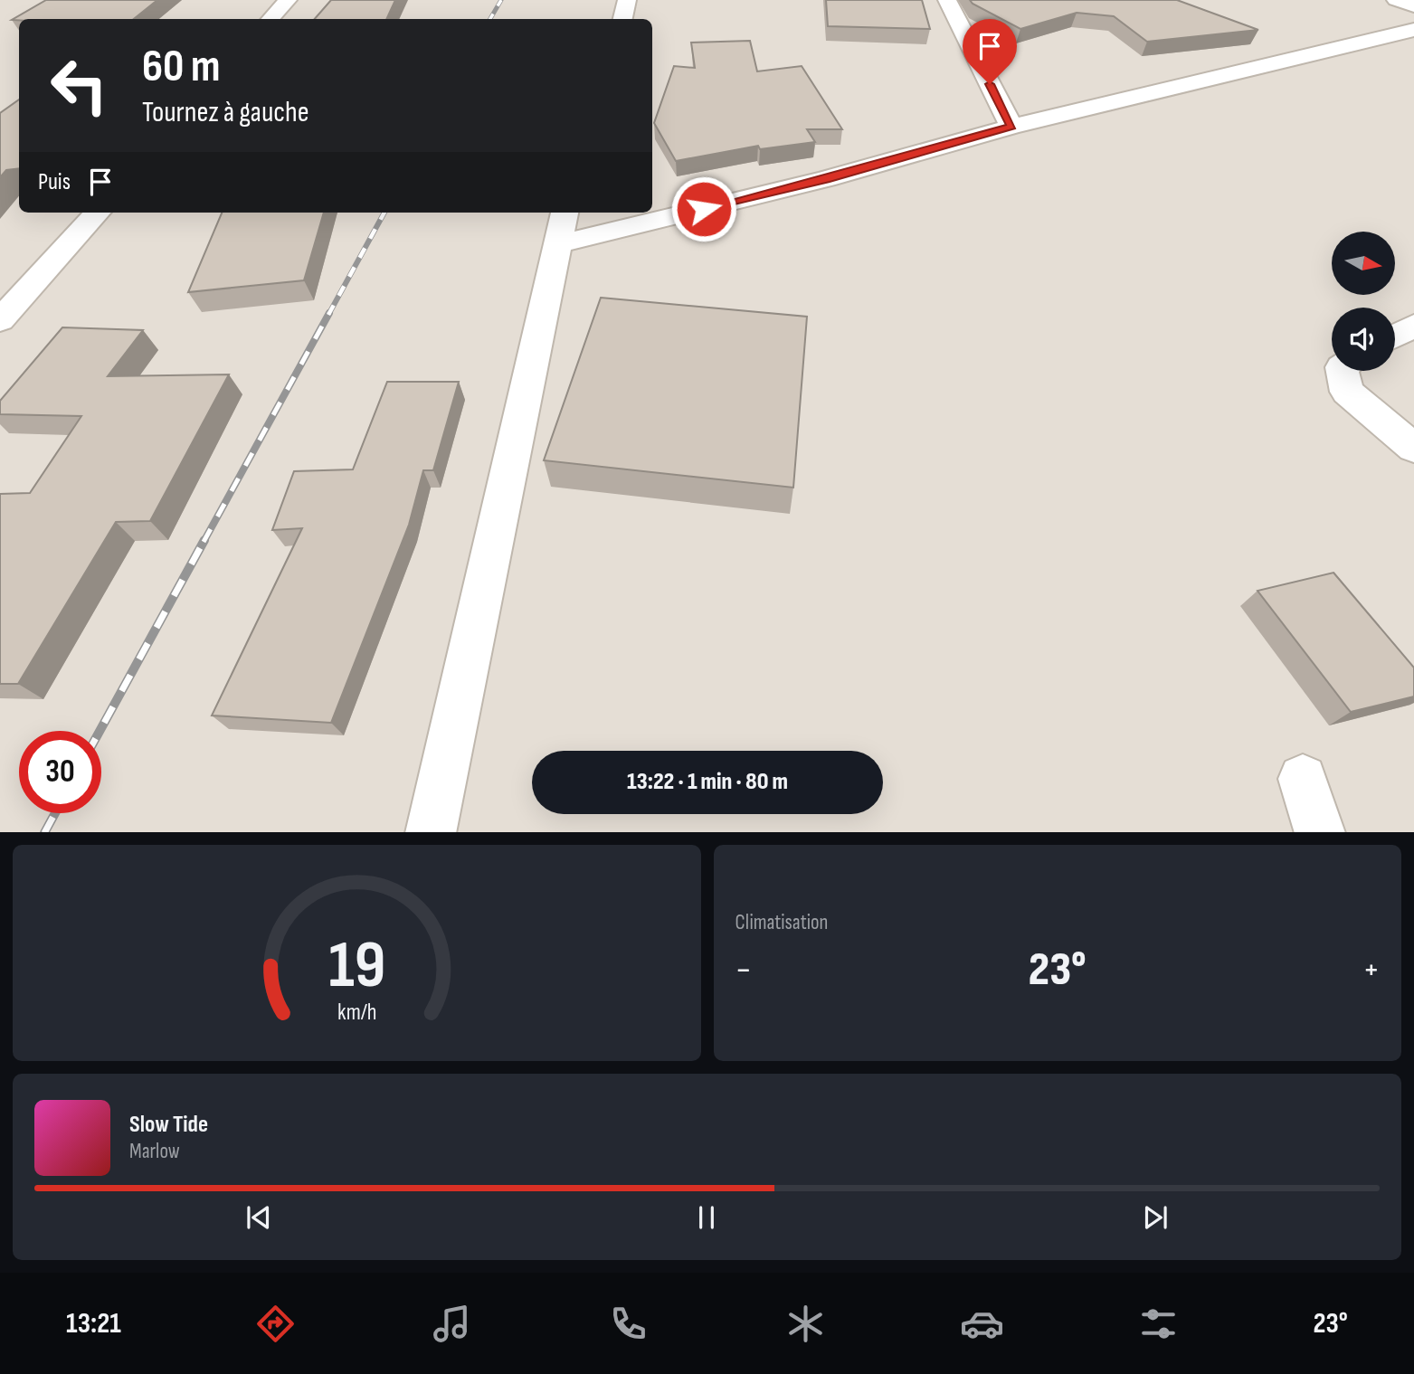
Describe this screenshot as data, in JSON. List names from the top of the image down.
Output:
{
  "north": "right",
  "page": {
    "turn": ["60 m", "Tournez à gauche"],
    "then": "Puis",
    "limit": "30",
    "trip": "13:22 · 1 min · 80 m",
    "tile": "Climatisation",
    "heat": ["−", "23°", "+"],
    "song": ["Slow Tide", "Marlow"],
    "tabs": ["13:21", "23°"],
    "gauge": ["19", "km/h"]
  }
}
